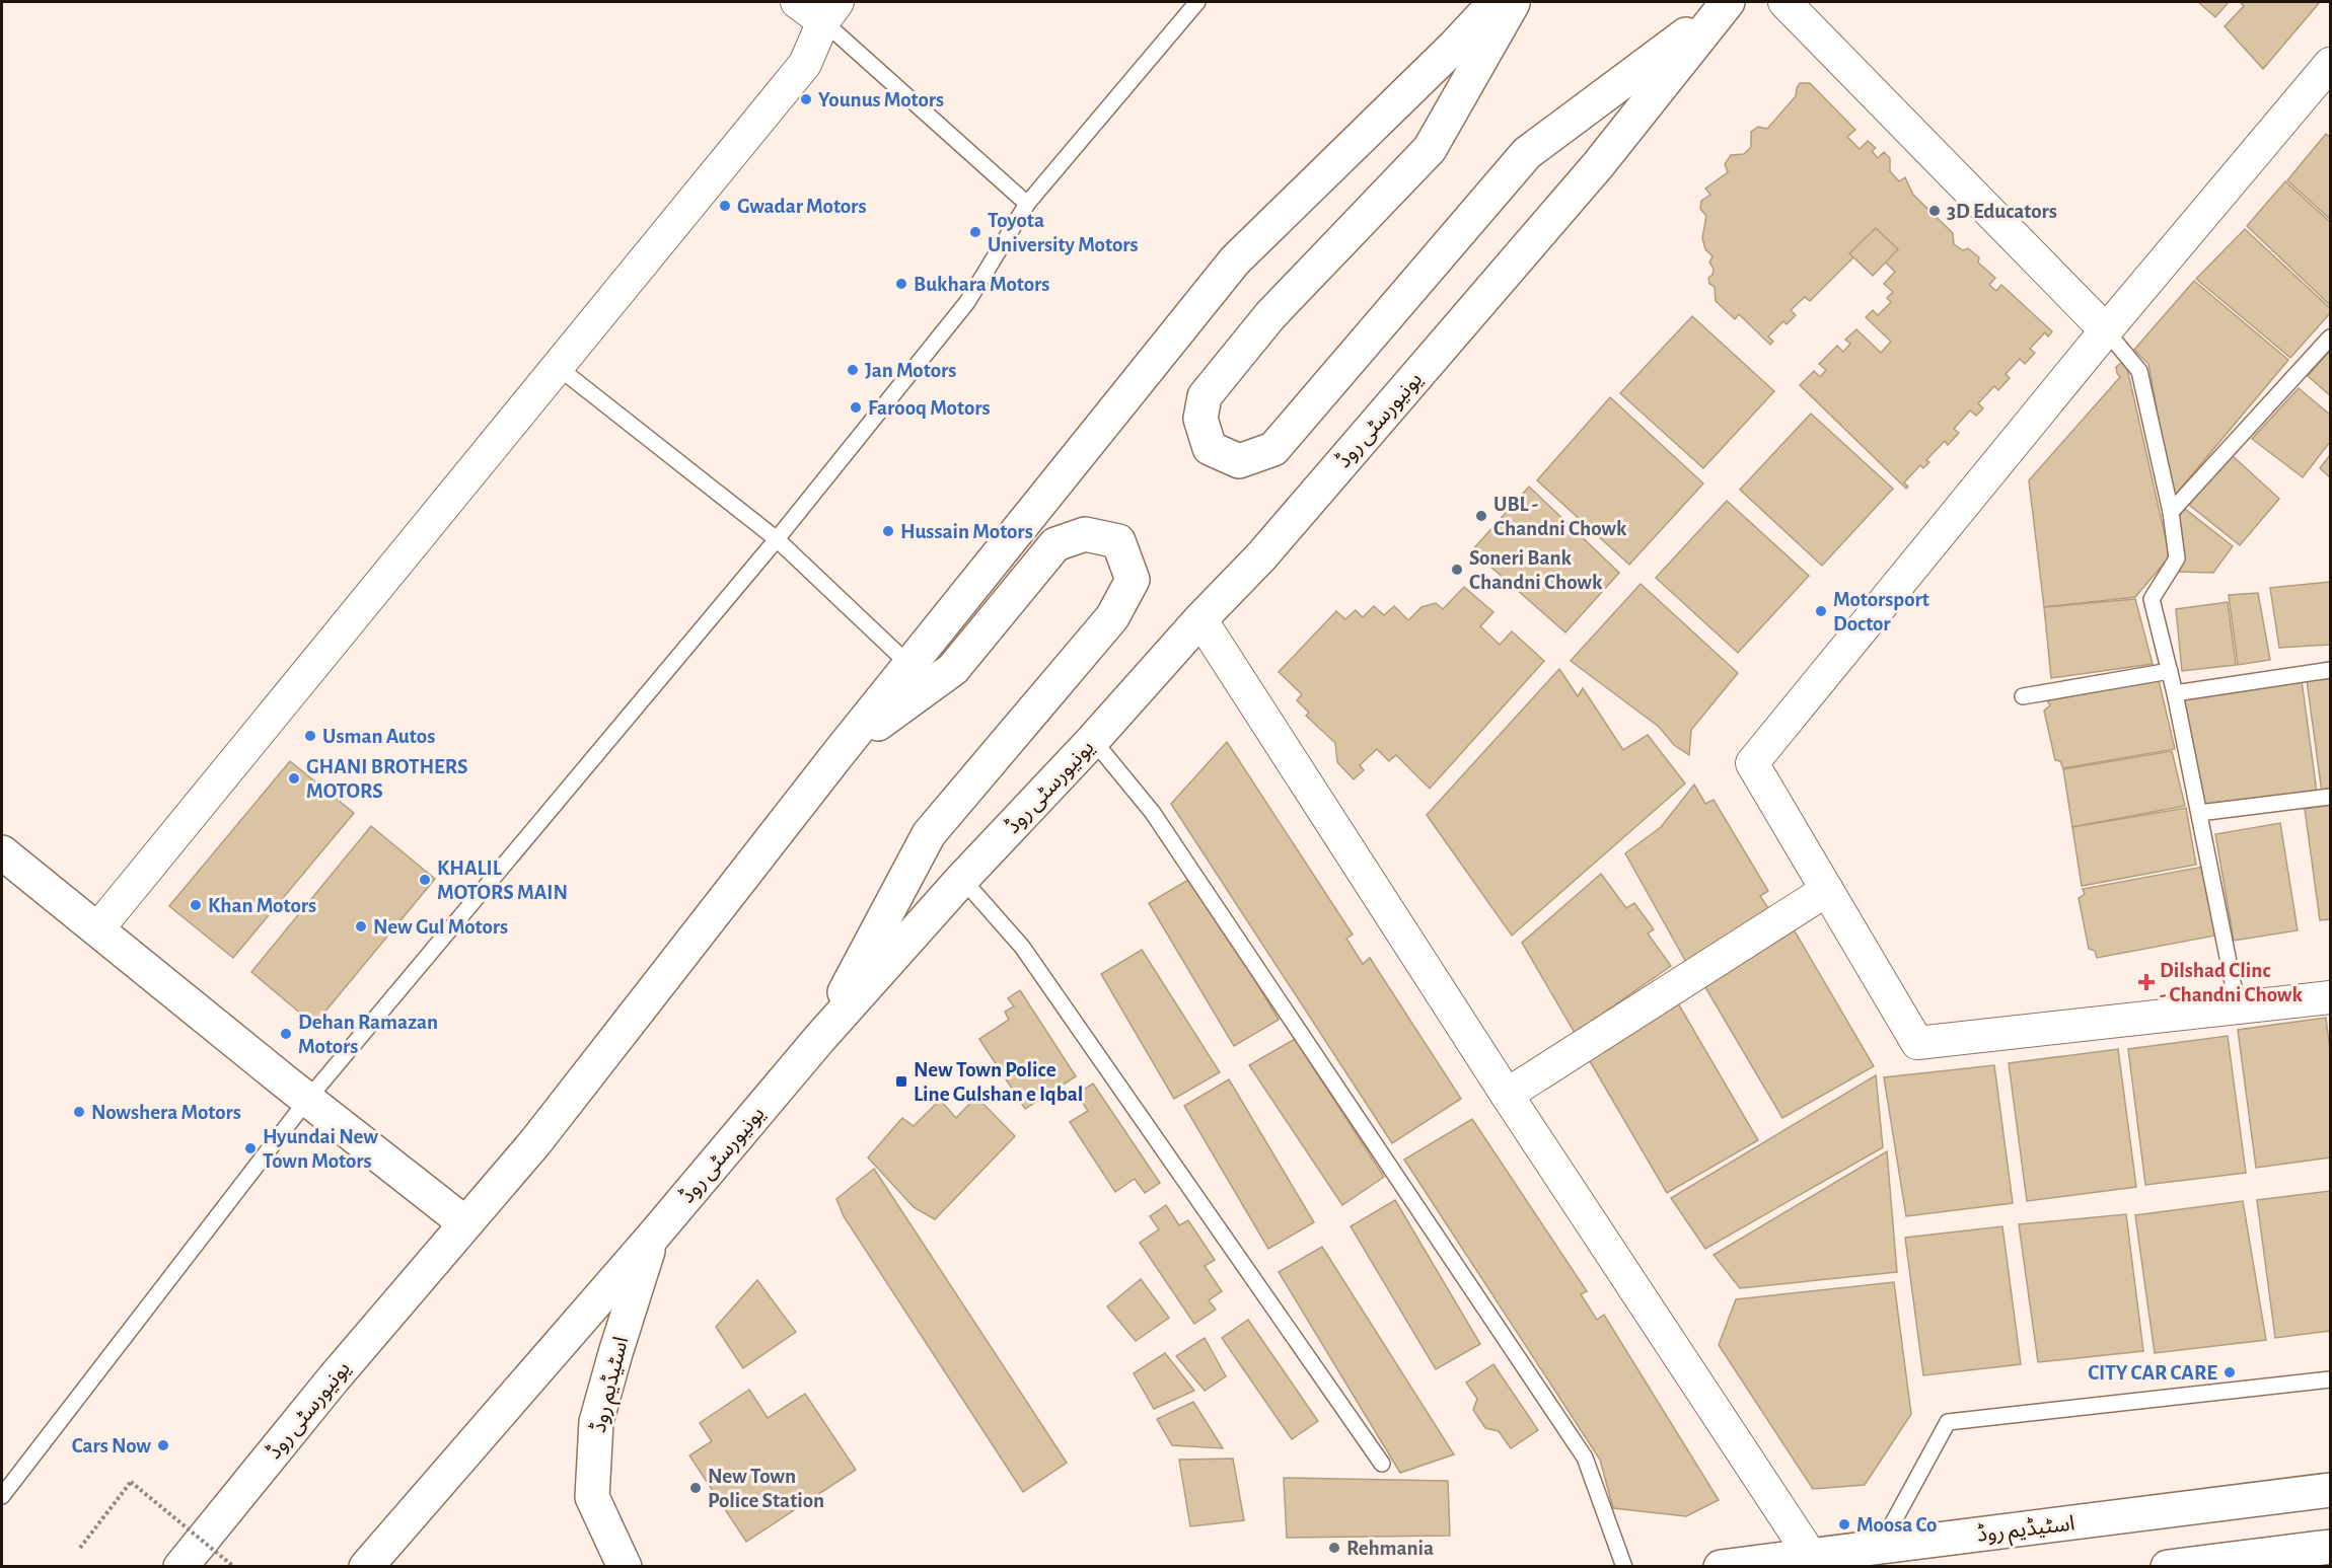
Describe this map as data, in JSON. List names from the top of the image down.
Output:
{
  "streets": {
    "main road": ["یونیورسٹی روڈ", "اسٹیڈیم روڈ"]
  },
  "crossings": [
    ["یونیورسٹی روڈ", "اسٹیڈیم روڈ"]
  ],
  "places": {
    "other": [
      "Younus Motors",
      "Gwadar Motors",
      "3D Educators",
      "Toyota University Motors",
      "Bukhara Motors",
      "Jan Motors",
      "Farooq Motors",
      "UBL - Chandni Chowk",
      "Hussain Motors",
      "Soneri Bank Chandni Chowk",
      "Motorsport Doctor",
      "Usman Autos",
      "GHANI BROTHERS MOTORS",
      "KHALIL MOTORS MAIN",
      "Khan Motors",
      "New Gul Motors",
      "Dehan Ramazan Motors",
      "Nowshera Motors",
      "Hyundai New Town Motors",
      "CITY CAR CARE",
      "Cars Now",
      "New Town Police Station",
      "Moosa Co",
      "Rehmania"
    ],
    "health": ["Dilshad Clinc - Chandni Chowk"],
    "transit": ["New Town Police Line Gulshan e Iqbal"]
  }
}
